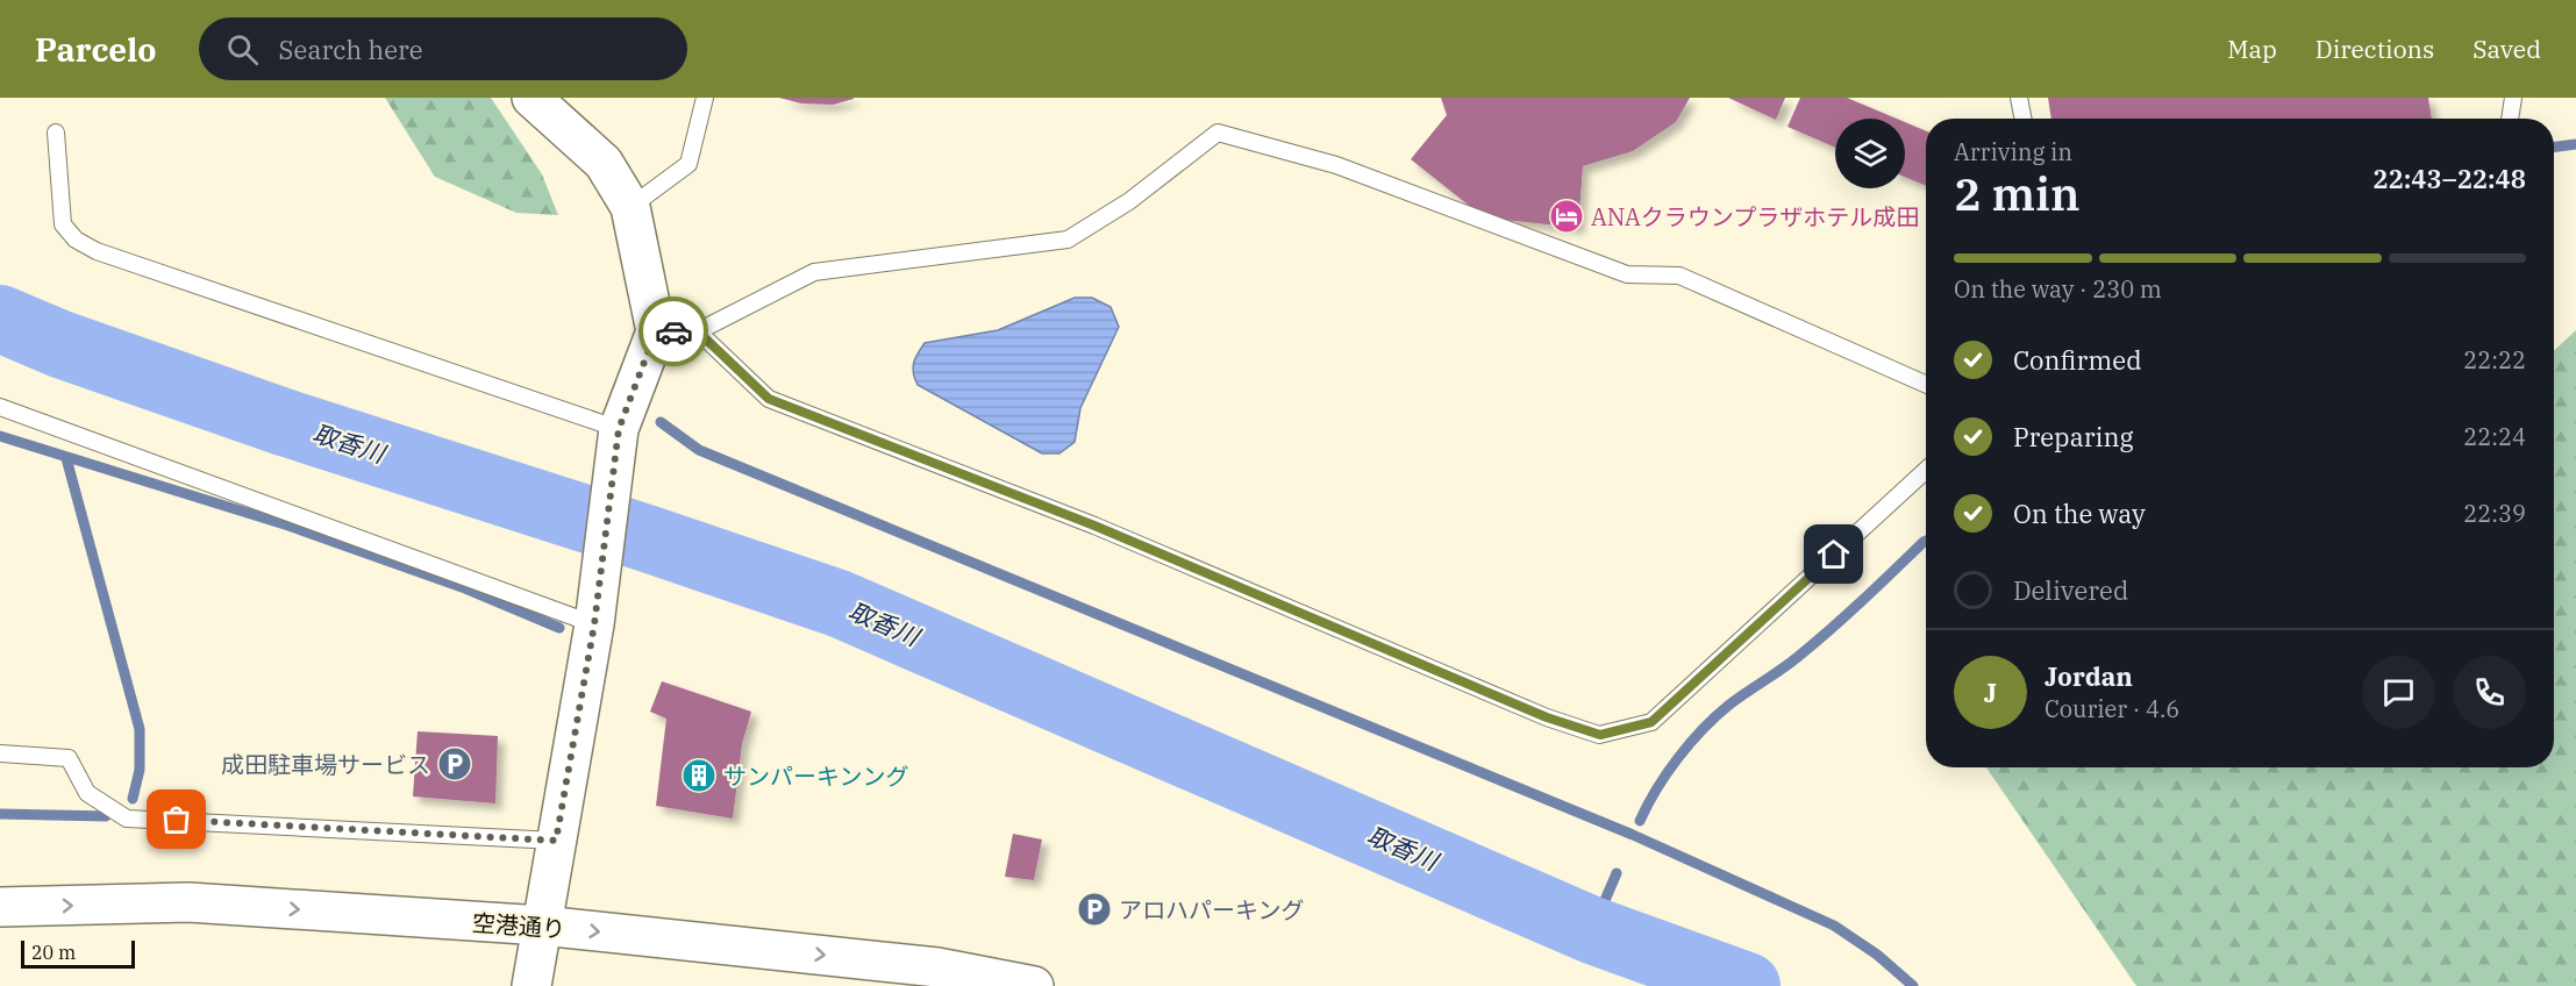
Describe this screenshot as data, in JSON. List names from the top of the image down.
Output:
{
  "streets": {
    "main road": ["空港通り"]
  },
  "one_way": ["空港通り"],
  "water": ["取香川"],
  "places": {
    "hotel": ["ANAクラウンプラザホテル成田"],
    "parking": ["成田駐車場サービス", "アロハパーキング"],
    "building": ["サンパーキンング"]
  },
  "scale_bar": "20 m",
  "page": {
    "header": "Parcelo",
    "search": "Search here",
    "nav": ["Map", "Directions", "Saved"],
    "heading": ["2 min", "Arriving in", "22:43–22:48"],
    "panel": ["Jordan", "Courier · 4.6"],
    "bar": "On the way · 230 m",
    "list": [
      ["Confirmed", "22:22"],
      ["Preparing", "22:24"],
      ["On the way", "22:39"],
      "Delivered"
    ],
    "round": "J",
    "scale": "20 m"
  }
}
